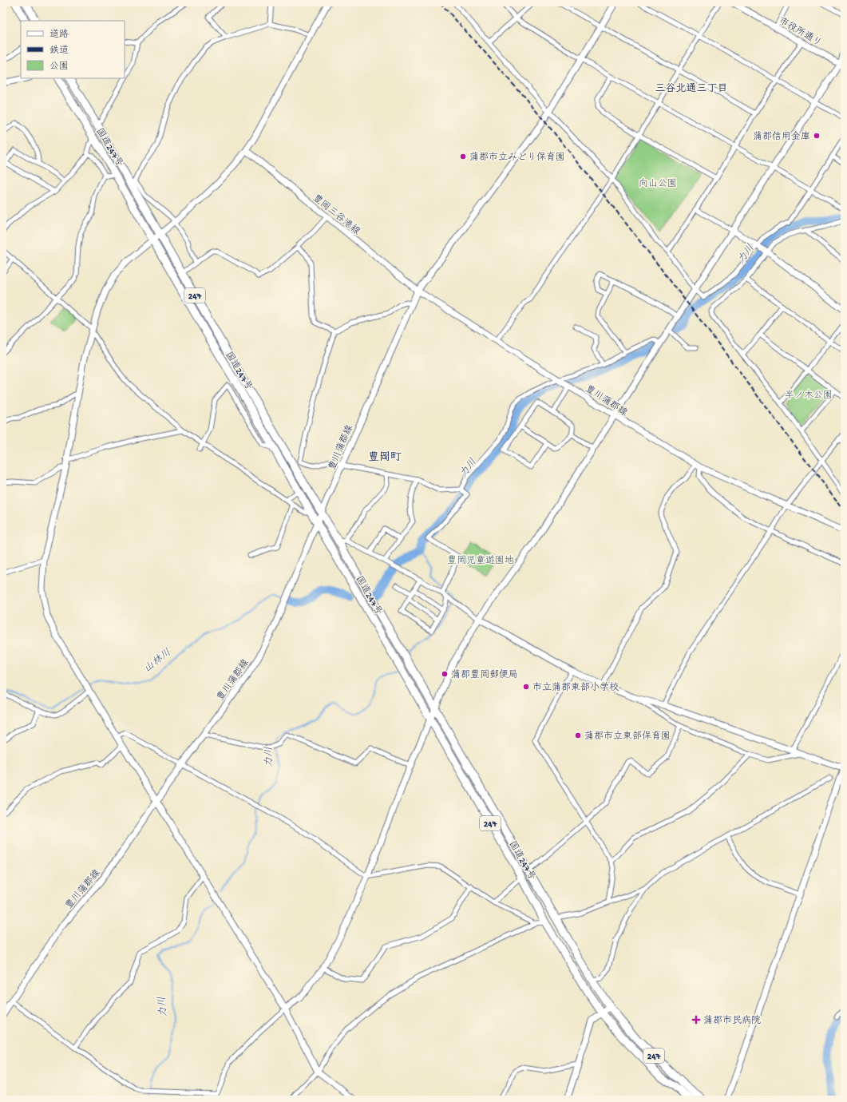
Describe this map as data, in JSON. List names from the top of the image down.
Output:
{
  "streets": {
    "highway": ["国道247号", "247"],
    "street": ["市役所通り", "豊岡三谷港線", "豊川蒲郡線"]
  },
  "crossings": [
    ["国道247号", "豊川蒲郡線"],
    ["豊岡三谷港線", "豊川蒲郡線"]
  ],
  "districts": ["三谷北通三丁目", "豊岡町"],
  "water": ["力川", "山林川"],
  "parks": ["向山公園", "半ノ木公園", "豊岡児童遊園地"],
  "places": {
    "other": [
      "蒲郡信用金庫",
      "蒲郡市立みどり保育園",
      "蒲郡豊岡郵便局",
      "市立蒲郡東部小学校",
      "蒲郡市立東部保育園"
    ],
    "health": ["蒲郡市民病院"]
  },
  "legend": ["道路", "鉄道", "公園"]
}
